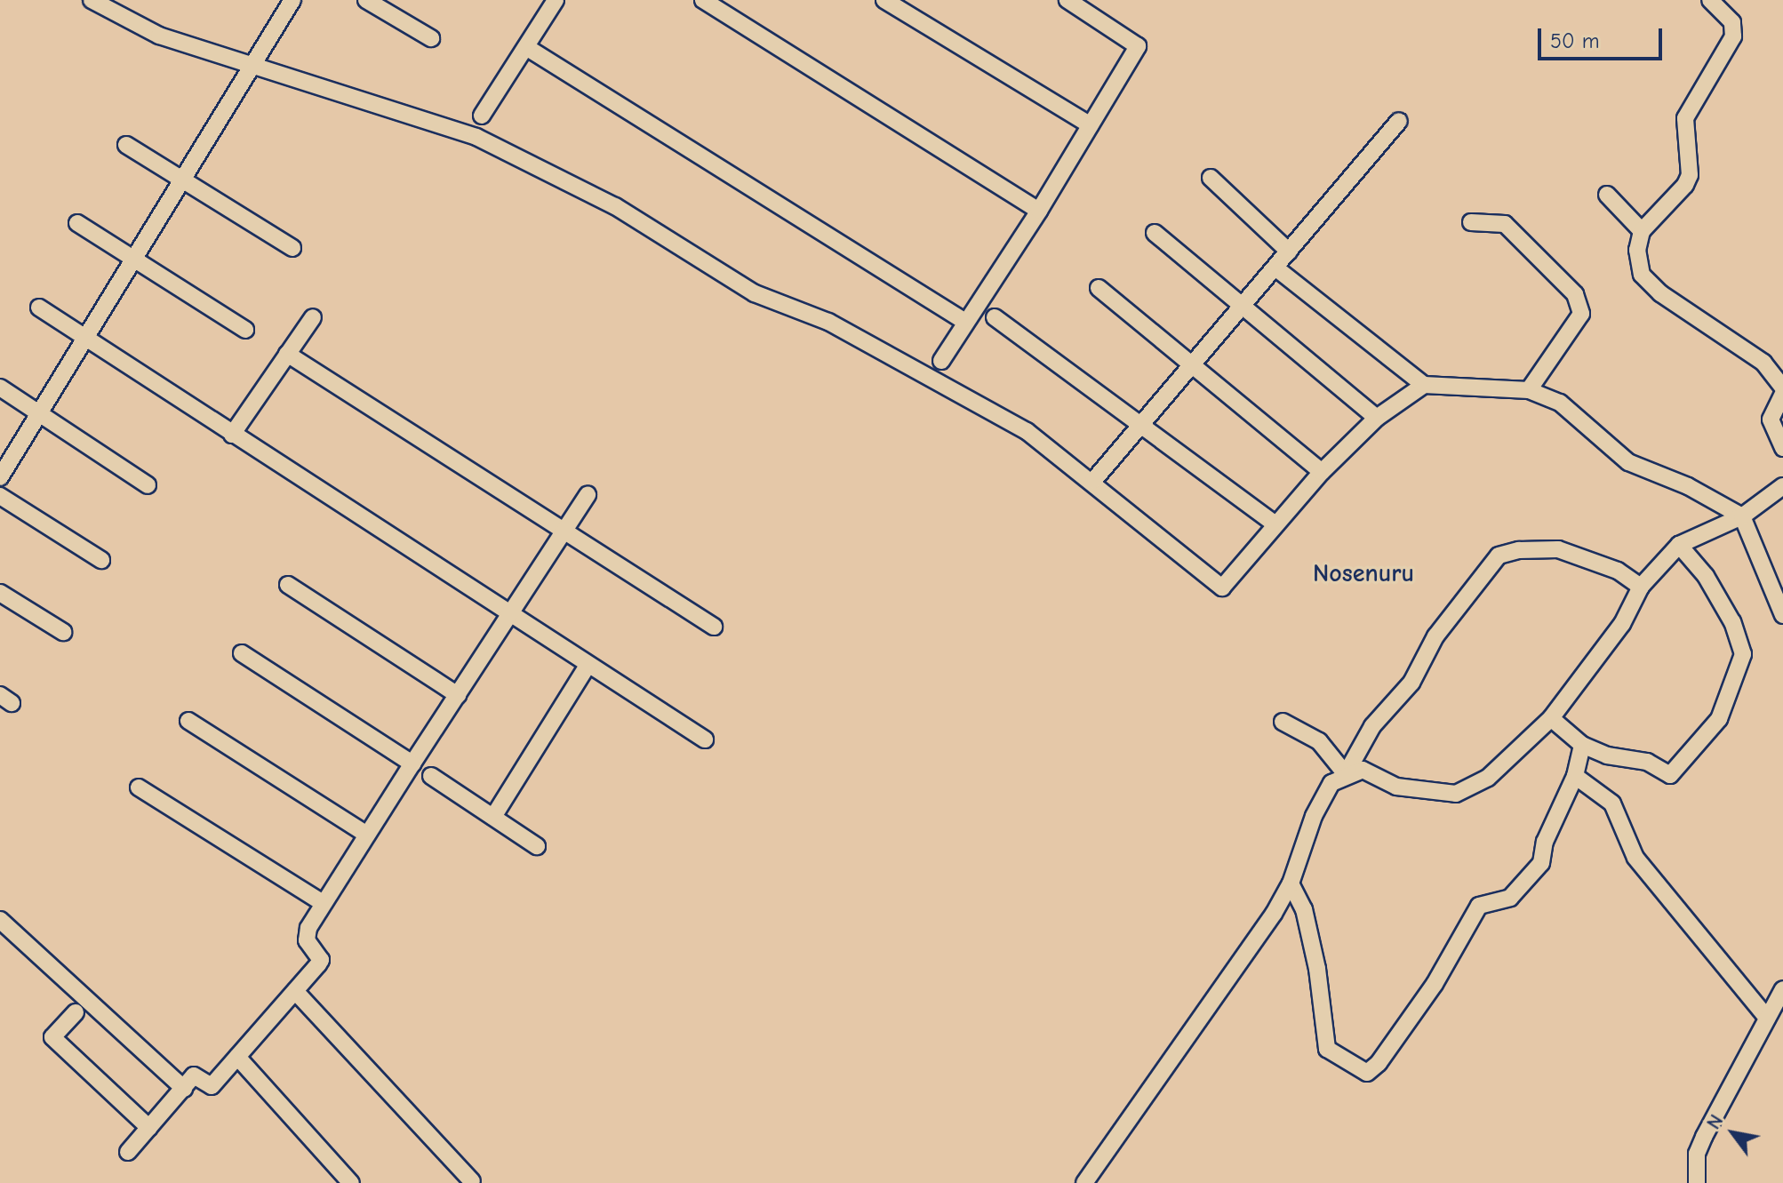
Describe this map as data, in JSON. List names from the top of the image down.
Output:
{
  "districts": ["Nosenuru"],
  "scale_bar": "50 m",
  "north": "top left"
}
